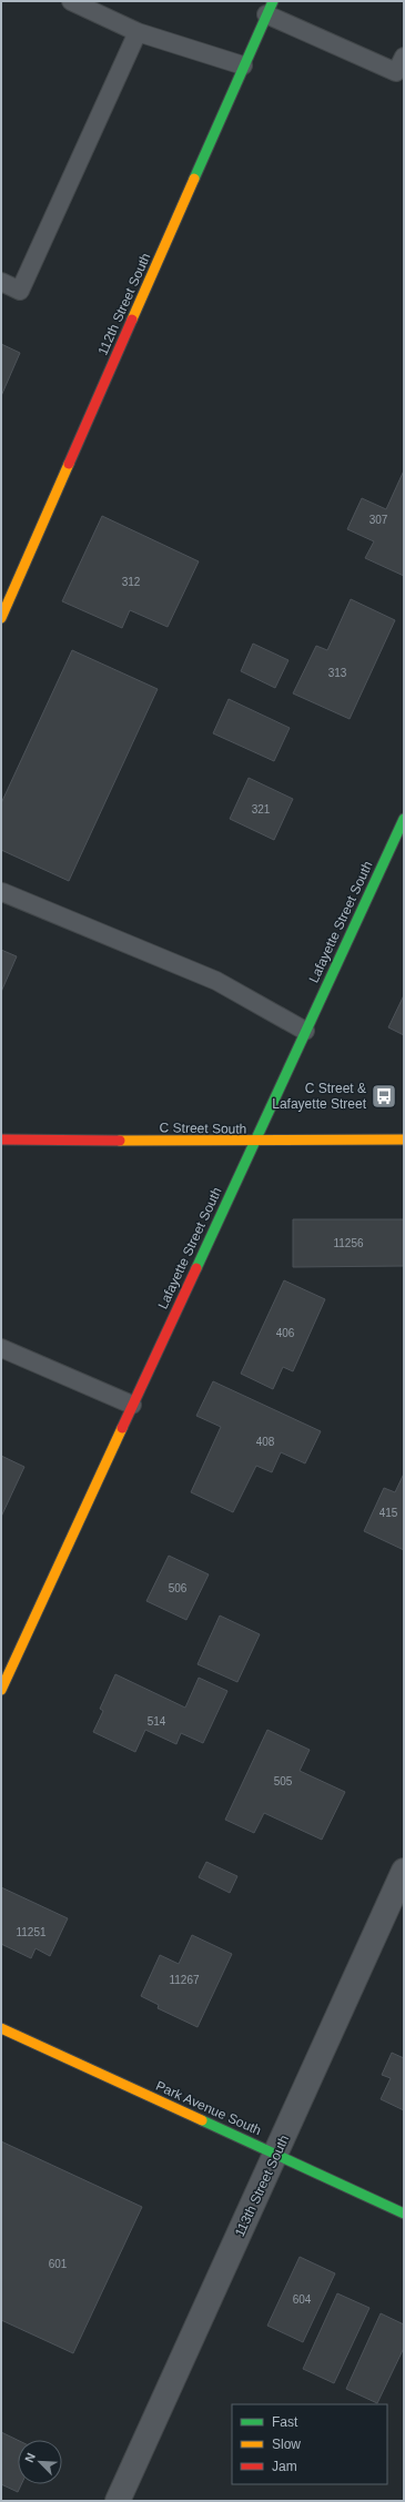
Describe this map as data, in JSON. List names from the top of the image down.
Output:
{
  "streets": {
    "street": [
      "112th Street South",
      "Lafayette Street South",
      "C Street South",
      "Park Avenue South",
      "113th Street South"
    ]
  },
  "crossings": [
    ["Lafayette Street South", "C Street South"],
    ["Park Avenue South", "113th Street South"]
  ],
  "places": {
    "bus stop": ["C Street & Lafayette Street"]
  },
  "house_numbers": [
    "307",
    "312",
    "313",
    "321",
    "11256",
    "406",
    "408",
    "415",
    "506",
    "514",
    "505",
    "11251",
    "11267",
    "601",
    "604"
  ],
  "legend": ["Fast", "Slow", "Jam"],
  "north": "top left"
}
